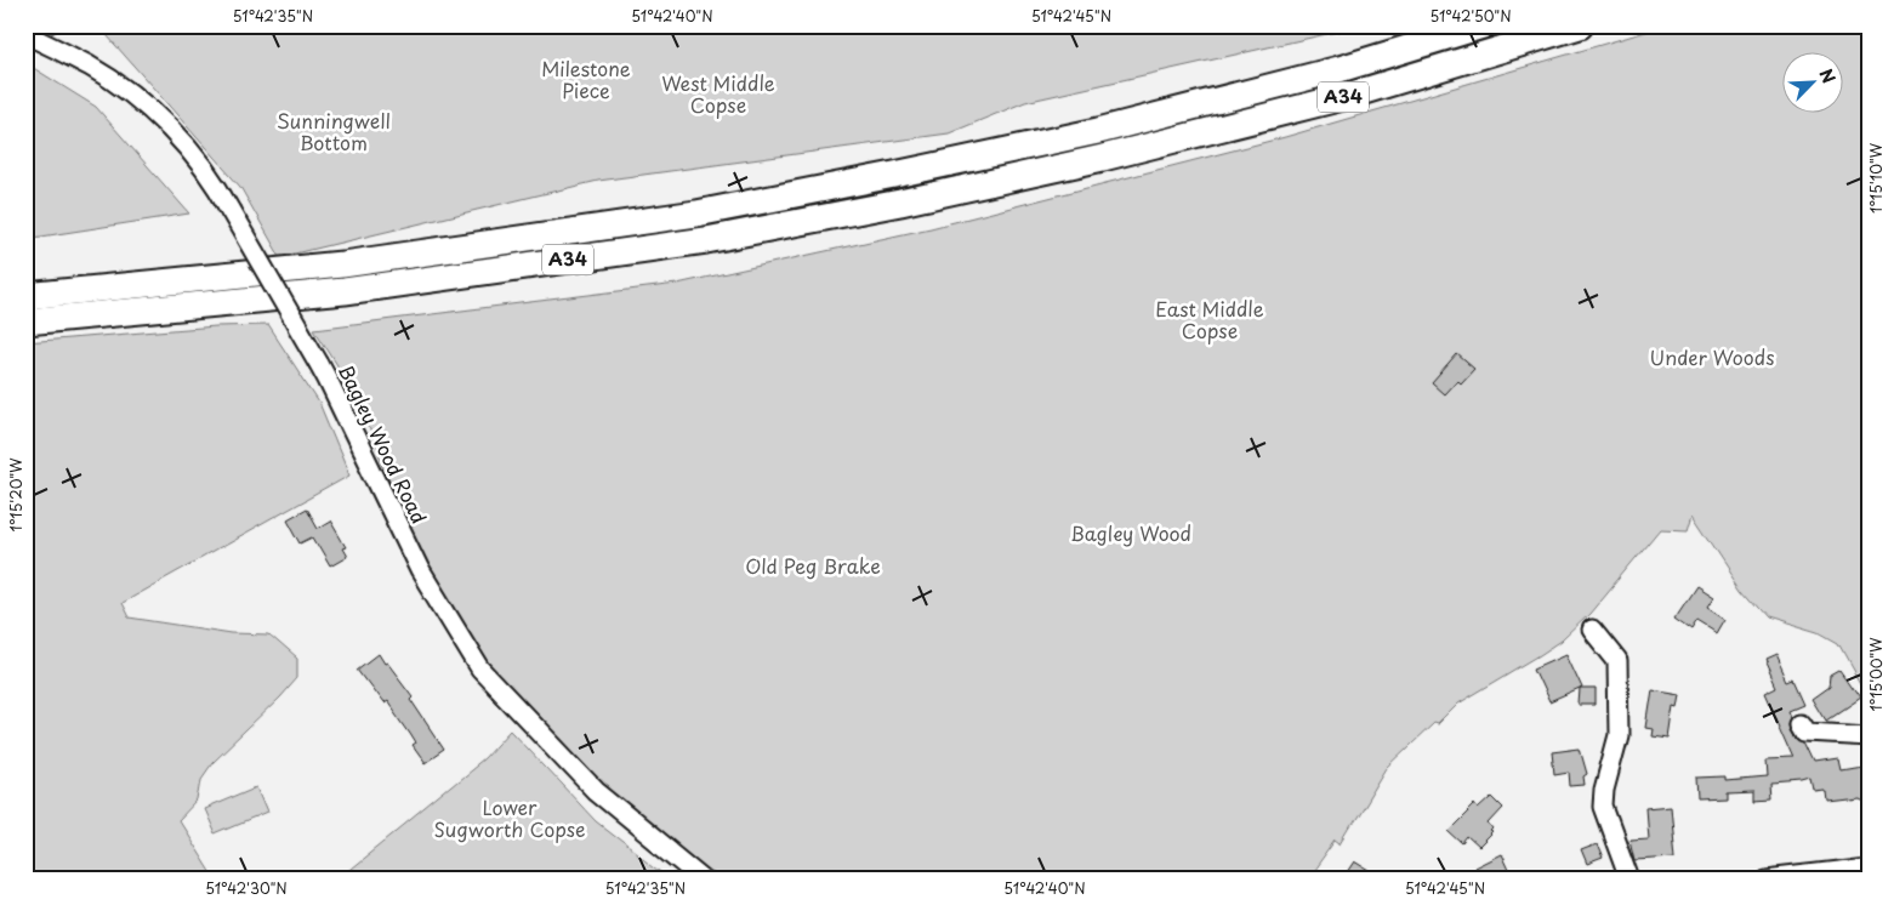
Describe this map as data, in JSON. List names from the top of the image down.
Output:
{
  "streets": {
    "highway": ["A34"],
    "street": ["Bagley Wood Road"]
  },
  "parks": [
    "Milestone Piece",
    "West Middle Copse",
    "Sunningwell Bottom",
    "East Middle Copse",
    "Under Woods",
    "Bagley Wood",
    "Old Peg Brake",
    "Lower Sugworth Copse"
  ],
  "north": "top right",
  "coordinates": [
    "51°42'35\"N",
    "51°42'40\"N",
    "51°42'45\"N",
    "51°42'50\"N",
    "1°15'10\"W",
    "1°15'20\"W",
    "1°15'00\"W",
    "51°42'30\"N"
  ]
}
